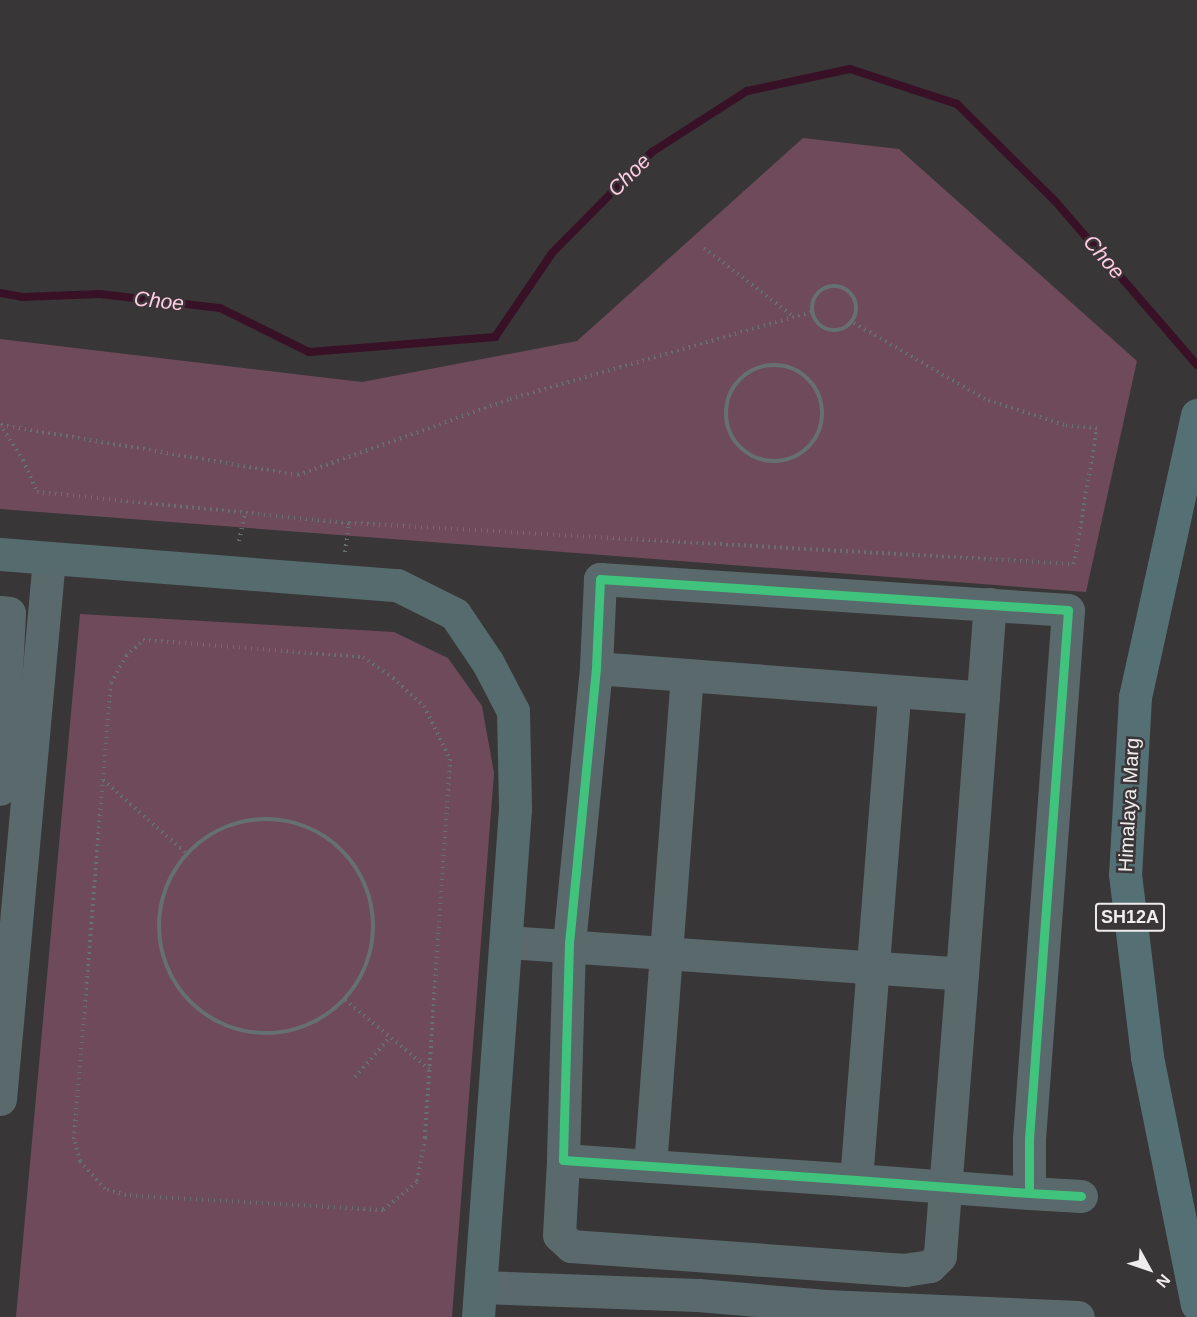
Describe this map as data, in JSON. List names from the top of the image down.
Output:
{
  "streets": {
    "main road": ["Himalaya Marg", "SH12A"]
  },
  "water": ["Choe"],
  "north": "bottom right"
}
